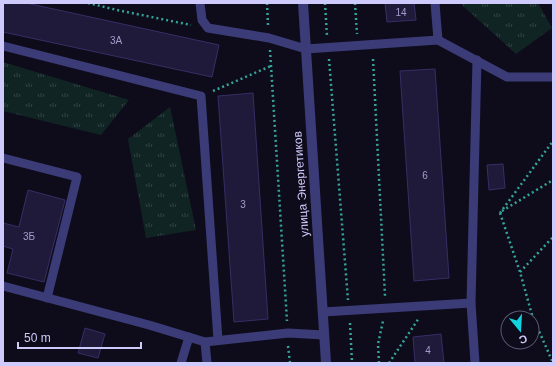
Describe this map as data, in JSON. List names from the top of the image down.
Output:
{
  "streets": {
    "street": ["улица Энергетиков"]
  },
  "house_numbers": [
    "14",
    "3А",
    "6",
    "3",
    "3Б",
    "4"
  ],
  "scale_bar": "50 m",
  "north": "bottom"
}
